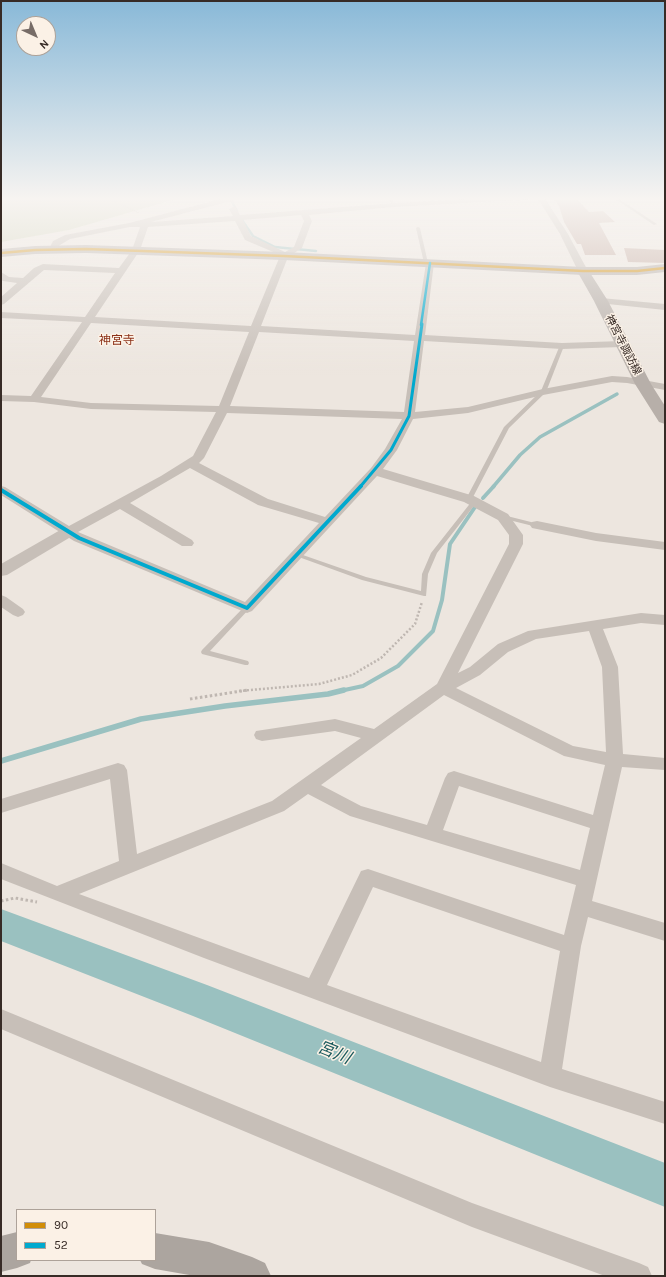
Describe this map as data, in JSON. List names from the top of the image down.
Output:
{
  "streets": {
    "main road": ["神宮寺諏訪線"]
  },
  "districts": ["神宮寺"],
  "water": ["宮川"],
  "lines": ["transit line 90", "transit line 52"],
  "legend": ["90", "52"],
  "north": "bottom right"
}
